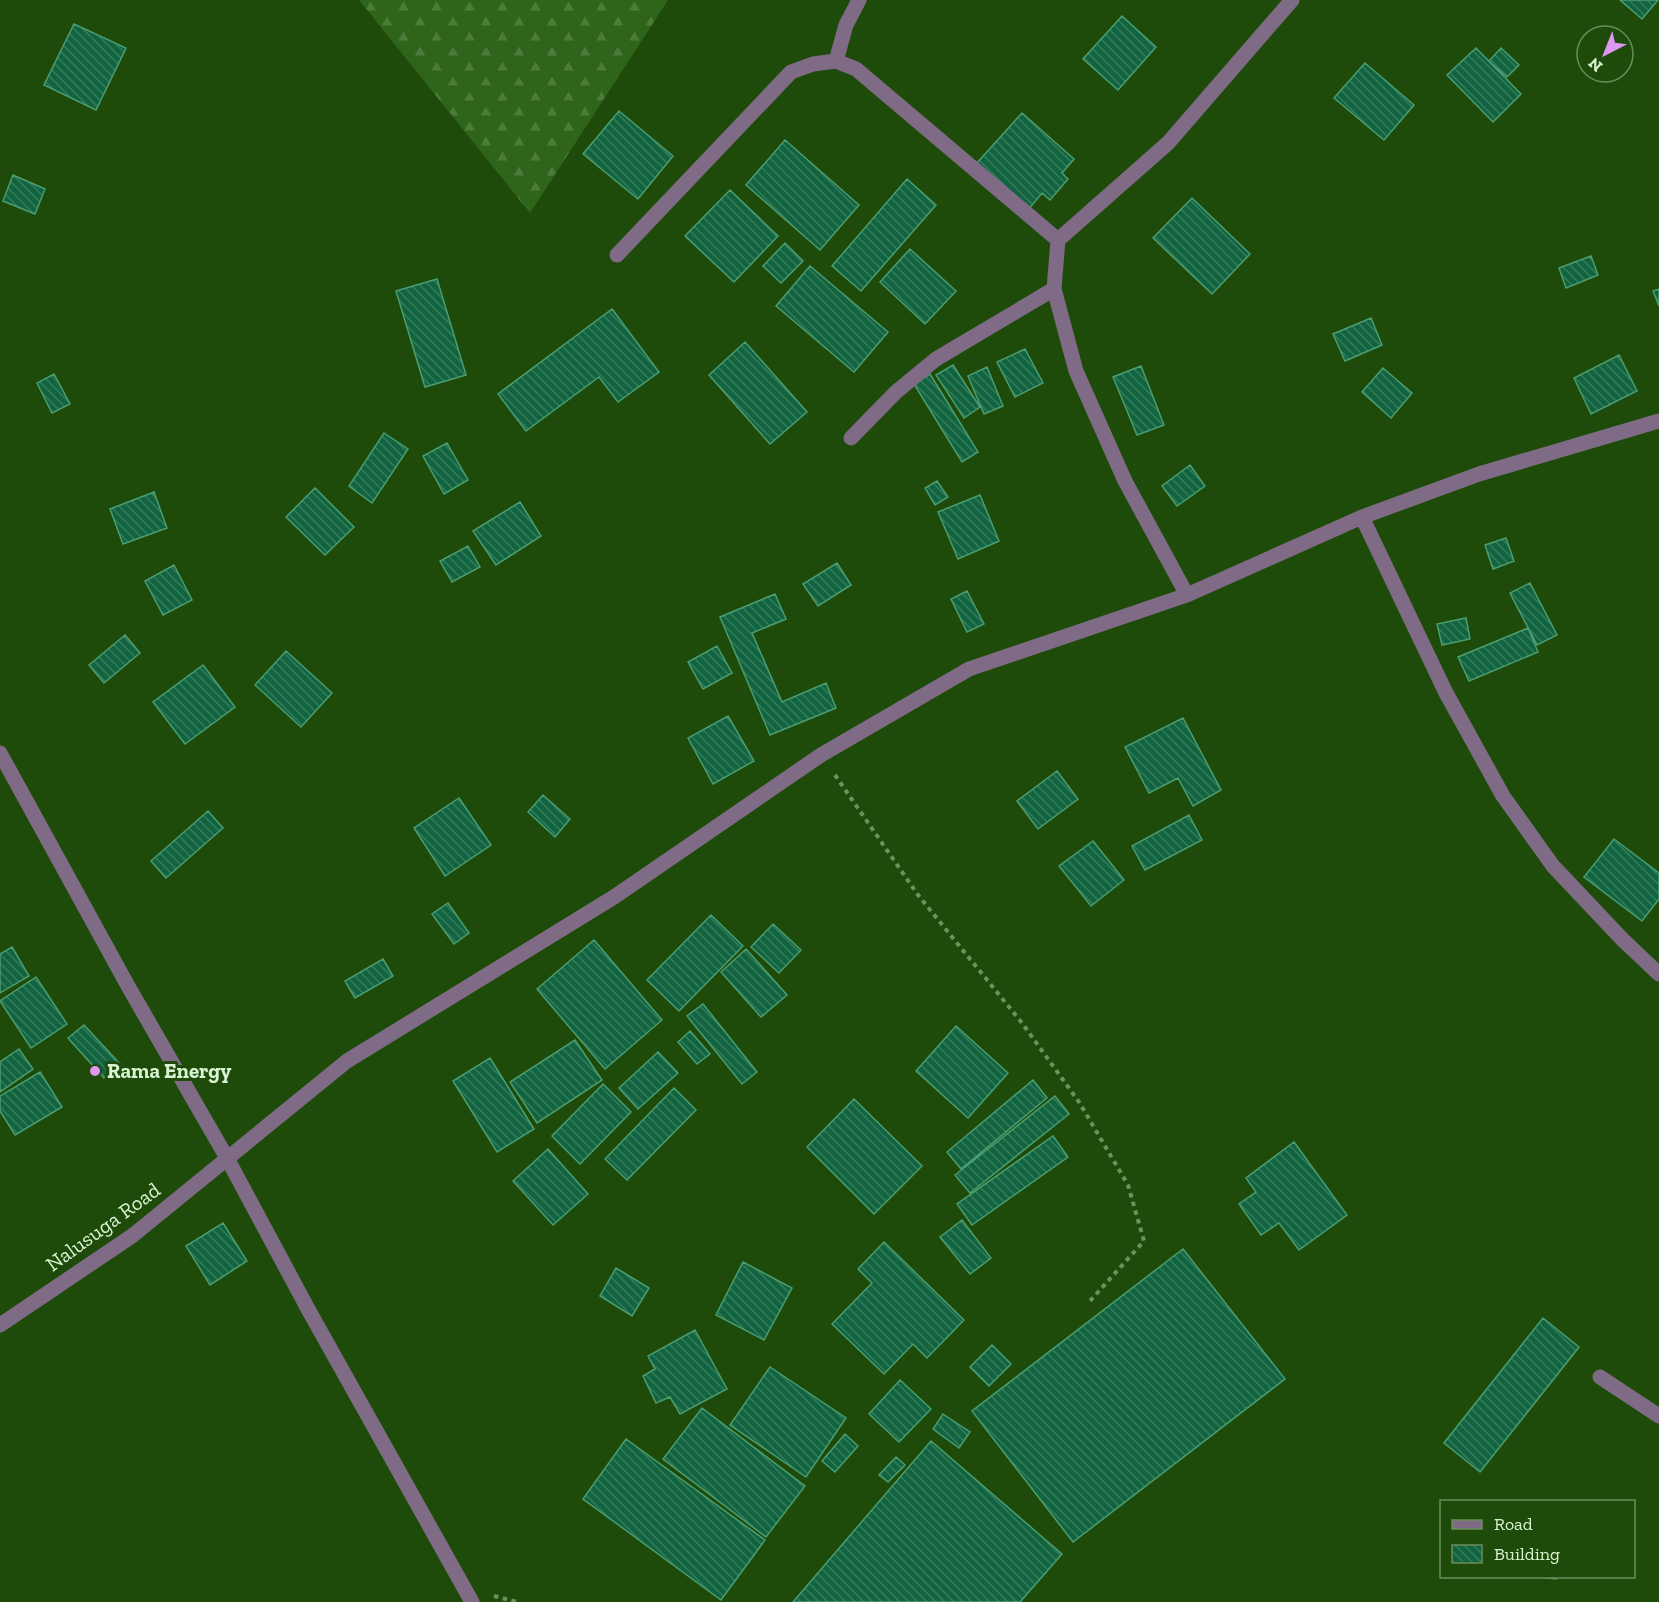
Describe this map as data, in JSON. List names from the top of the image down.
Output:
{
  "streets": {
    "street": ["Nalusuga Road"]
  },
  "places": ["Rama Energy"],
  "legend": ["Road", "Building"],
  "north": "bottom left"
}
